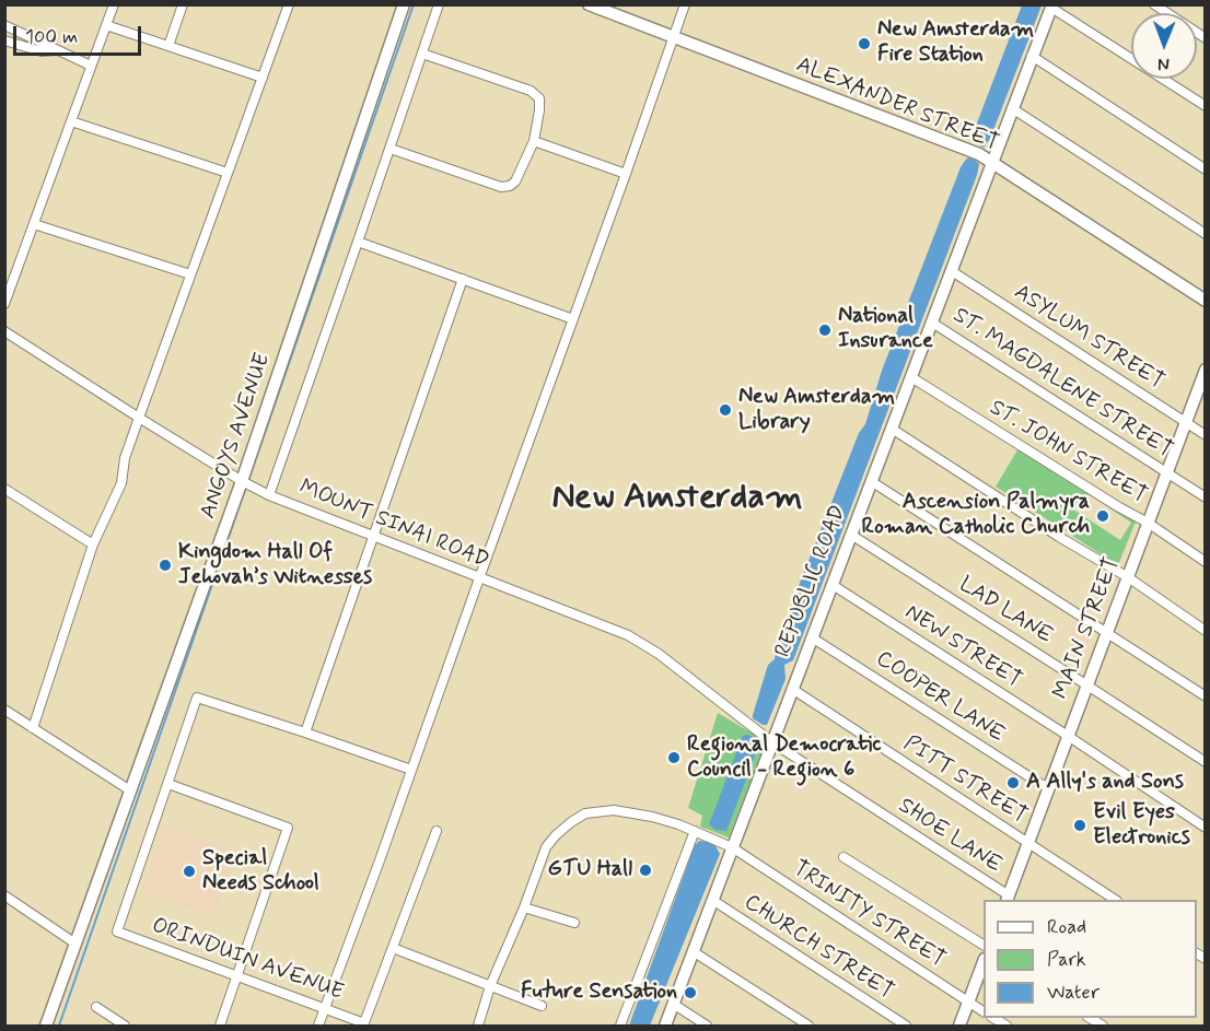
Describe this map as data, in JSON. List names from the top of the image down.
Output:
{
  "streets": {
    "street": [
      "ALEXANDER STREET",
      "ASYLUM STREET",
      "ST. MAGDALENE STREET",
      "ANGOYS AVENUE",
      "ST. JOHN STREET",
      "MOUNT SINAI ROAD",
      "REPUBLIC ROAD",
      "LAD LANE",
      "MAIN STREET",
      "NEW STREET",
      "COOPER LANE",
      "PITT STREET",
      "SHOE LANE",
      "TRINITY STREET",
      "CHURCH STREET",
      "ORINDUIN AVENUE"
    ]
  },
  "crossings": [
    ["ALEXANDER STREET", "REPUBLIC ROAD"],
    ["ASYLUM STREET", "REPUBLIC ROAD"],
    ["ASYLUM STREET", "MAIN STREET"],
    ["ST. MAGDALENE STREET", "REPUBLIC ROAD"],
    ["ST. MAGDALENE STREET", "MAIN STREET"],
    ["ANGOYS AVENUE", "MOUNT SINAI ROAD"],
    ["ST. JOHN STREET", "REPUBLIC ROAD"],
    ["ST. JOHN STREET", "MAIN STREET"],
    ["MOUNT SINAI ROAD", "REPUBLIC ROAD"],
    ["MOUNT SINAI ROAD", "SHOE LANE"],
    ["REPUBLIC ROAD", "LAD LANE"],
    ["REPUBLIC ROAD", "NEW STREET"],
    ["REPUBLIC ROAD", "COOPER LANE"],
    ["REPUBLIC ROAD", "PITT STREET"],
    ["REPUBLIC ROAD", "SHOE LANE"],
    ["REPUBLIC ROAD", "TRINITY STREET"],
    ["REPUBLIC ROAD", "CHURCH STREET"],
    ["LAD LANE", "MAIN STREET"],
    ["MAIN STREET", "NEW STREET"],
    ["MAIN STREET", "COOPER LANE"],
    ["MAIN STREET", "PITT STREET"],
    ["MAIN STREET", "SHOE LANE"]
  ],
  "districts": ["New Amsterdam"],
  "places": [
    "New Amsterdam Fire Station",
    "National Insurance",
    "New Amsterdam Library",
    "Ascension Palmyra Roman Catholic Church",
    "Kingdom Hall Of Jehovah’s Witnesses",
    "Regional Democratic Council - Region 6",
    "A Ally's and Sons",
    "Evil Eyes Electronics",
    "GTU Hall",
    "Special Needs School",
    "Future Sensation"
  ],
  "legend": ["Road", "Park", "Water"],
  "scale_bar": "100 m",
  "north": "bottom"
}
